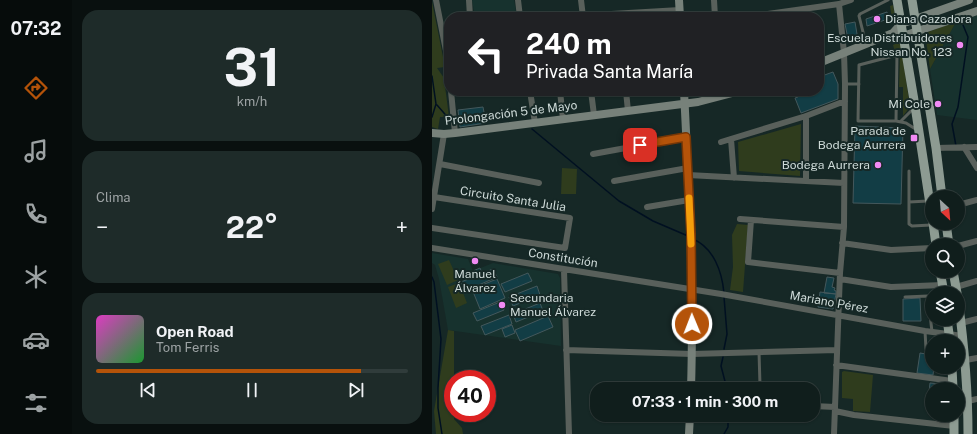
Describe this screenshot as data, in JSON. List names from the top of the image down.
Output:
{
  "streets": {
    "street": [
      "Prolongación 5 de Mayo",
      "Circuito Santa Julia",
      "Constitución",
      "Mariano Pérez"
    ]
  },
  "crossings": [
    ["Constitución", "Mariano Pérez"]
  ],
  "places": {
    "other": [
      "Diana Cazadora",
      "Escuela Distribuidores Nissan No. 123",
      "Mi Cole",
      "Bodega Aurrera",
      "Manuel Álvarez",
      "Secundaria Manuel Álvarez"
    ],
    "transit": ["Parada de Bodega Aurrera"]
  },
  "north": "bottom right",
  "page": {
    "tabs": "07:32",
    "tile": [
      ["31", "km/h"],
      "Clima"
    ],
    "turn": ["240 m", "Privada Santa María"],
    "map_buttons": ["+", "−"],
    "heat": ["−", "22°", "+"],
    "song": ["Open Road", "Tom Ferris"],
    "limit": "40",
    "trip": "07:33 · 1 min · 300 m"
  }
}
